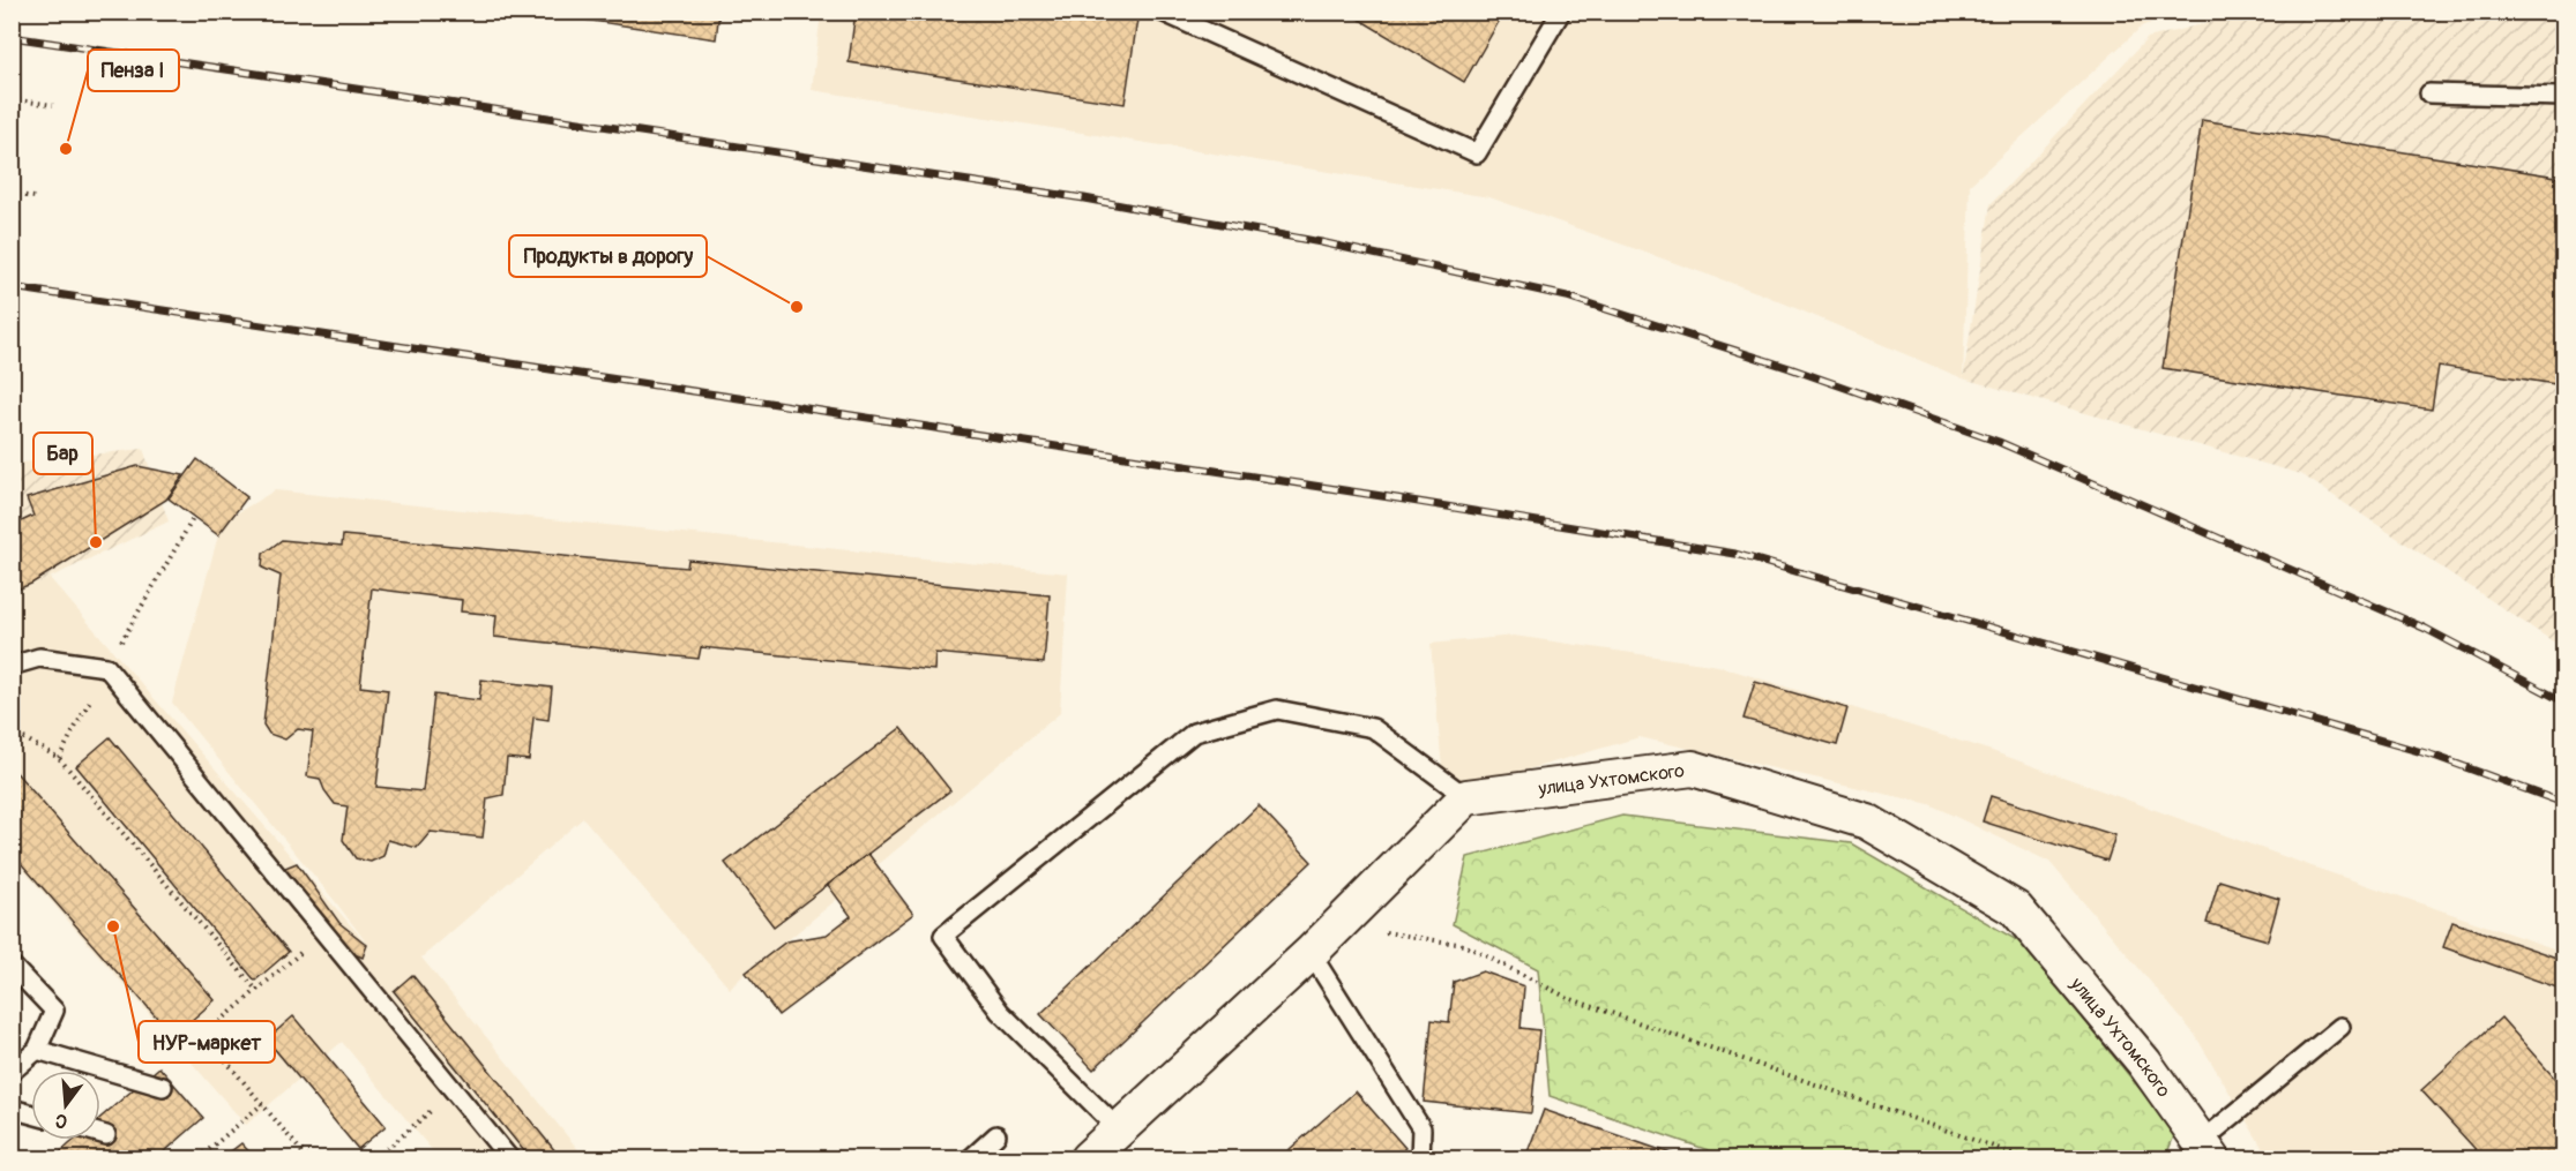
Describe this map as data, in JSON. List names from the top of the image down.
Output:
{
  "streets": {
    "street": ["улица Ухтомского"]
  },
  "places": [
    "Пенза I",
    "Продукты в дорогу",
    "Бар",
    "НУР-маркет"
  ],
  "north": "bottom"
}
